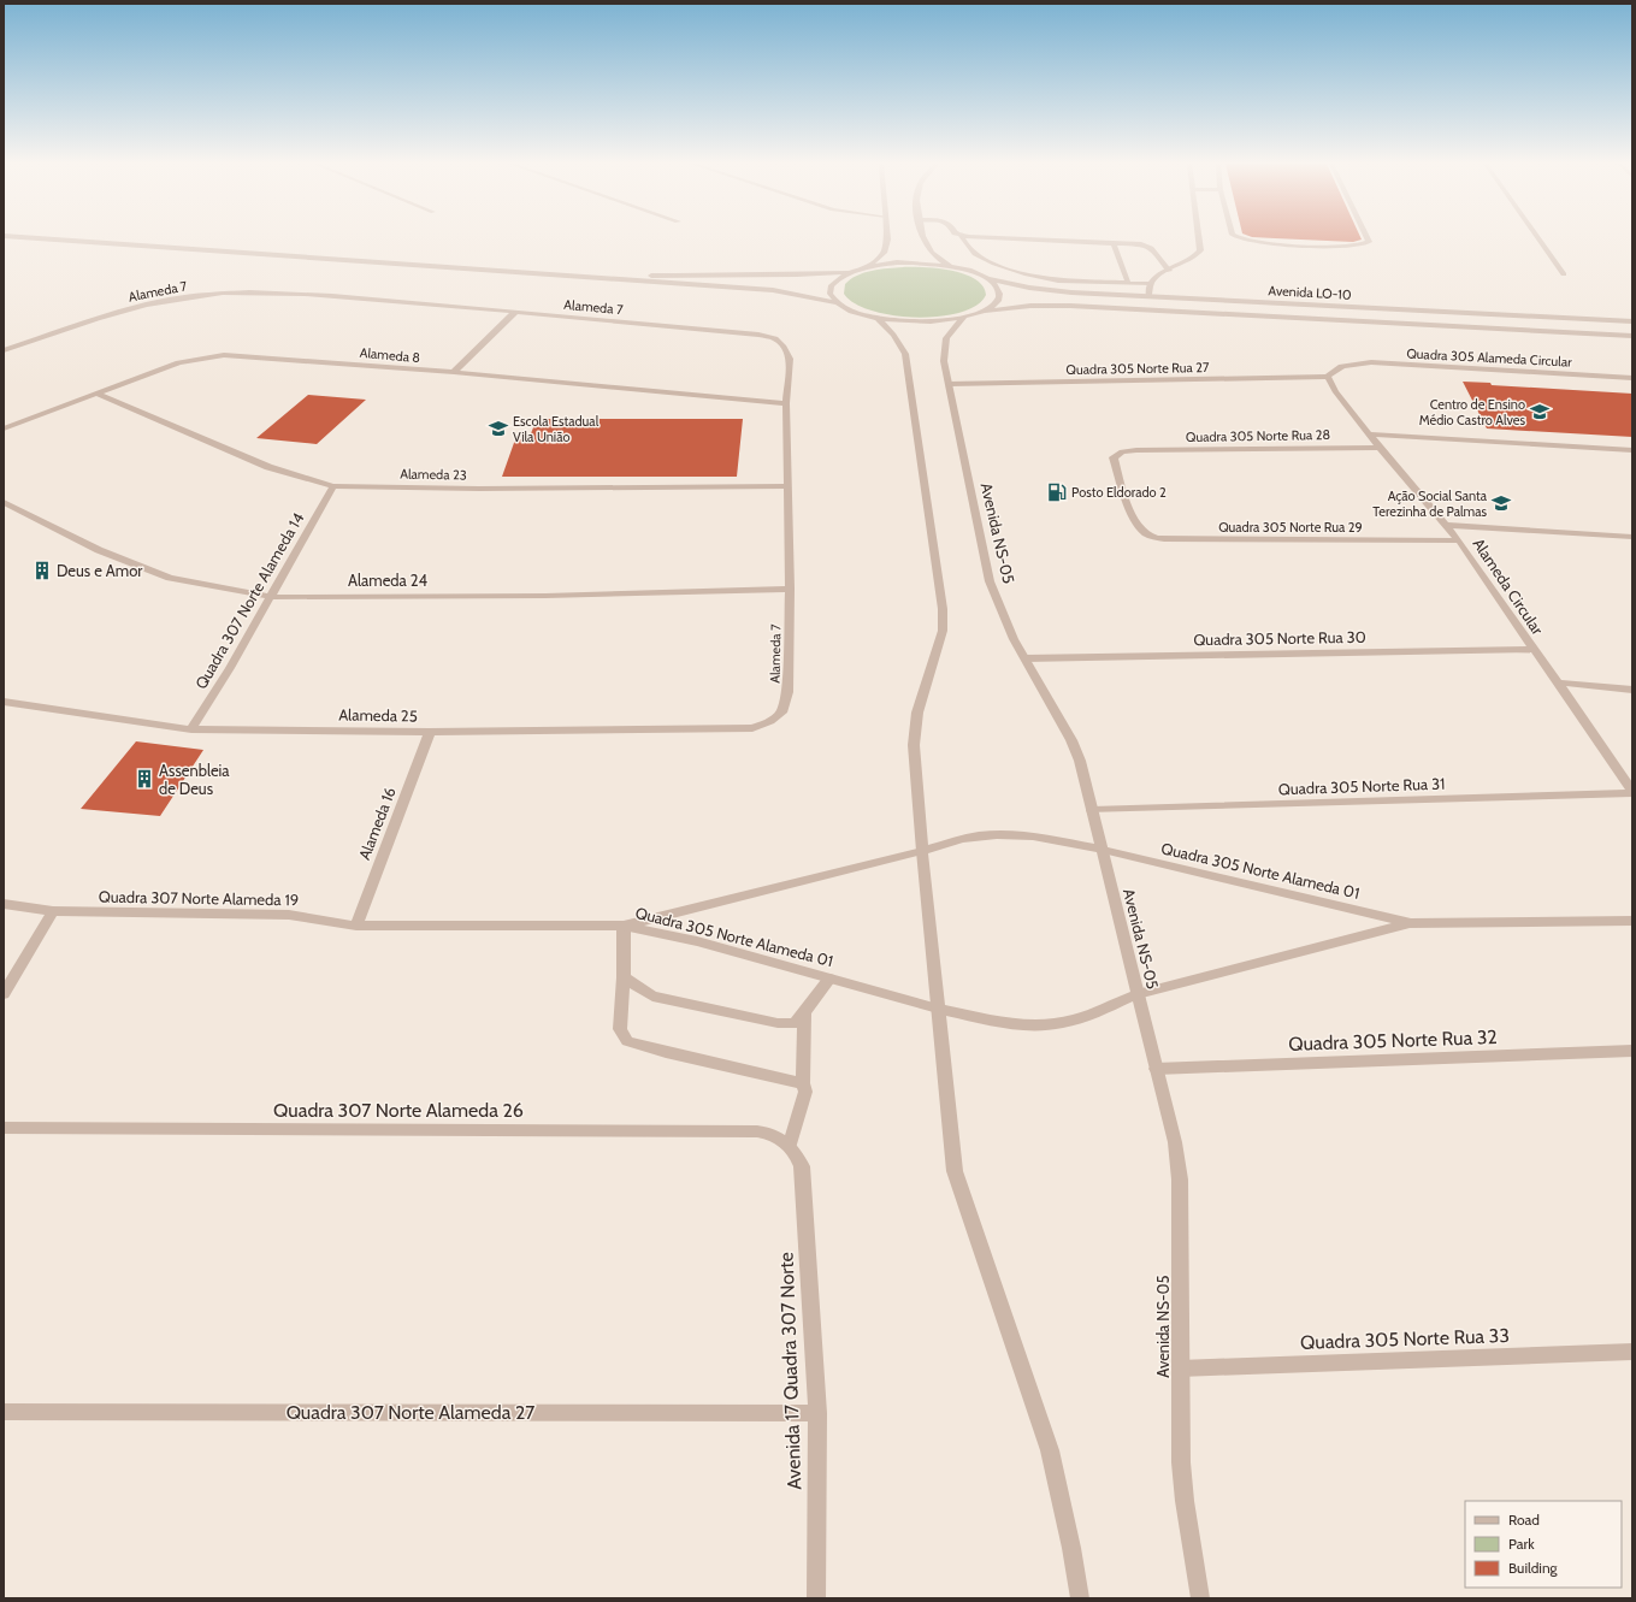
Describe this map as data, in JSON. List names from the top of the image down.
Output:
{
  "streets": {
    "street": [
      "Alameda 7",
      "Avenida LO-10",
      "Alameda 8",
      "Quadra 305 Alameda Circular",
      "Quadra 305 Norte Rua 27",
      "Quadra 305 Norte Rua 28",
      "Alameda 23",
      "Quadra 305 Norte Rua 29",
      "Avenida NS-05",
      "Alameda 24",
      "Alameda Circular",
      "Quadra 307 Norte Alameda 14",
      "Quadra 305 Norte Rua 30",
      "Alameda 25",
      "Quadra 305 Norte Rua 31",
      "Alameda 16",
      "Quadra 305 Norte Alameda 01",
      "Quadra 307 Norte Alameda 19",
      "Quadra 305 Norte Rua 32",
      "Quadra 307 Norte Alameda 26",
      "Quadra 305 Norte Rua 33",
      "Avenida 17 Quadra 307 Norte",
      "Quadra 307 Norte Alameda 27"
    ]
  },
  "crossings": [
    ["Alameda 7", "Alameda 8"],
    ["Alameda 7", "Alameda 23"],
    ["Alameda 7", "Alameda 24"],
    ["Alameda 7", "Alameda 25"],
    ["Alameda 8", "Alameda 23"],
    ["Quadra 305 Alameda Circular", "Quadra 305 Norte Rua 27"],
    ["Quadra 305 Alameda Circular", "Alameda Circular"],
    ["Quadra 305 Norte Rua 27", "Avenida NS-05"],
    ["Quadra 305 Norte Rua 27", "Alameda Circular"],
    ["Quadra 305 Norte Rua 28", "Quadra 305 Norte Rua 29"],
    ["Quadra 305 Norte Rua 28", "Alameda Circular"],
    ["Alameda 23", "Quadra 307 Norte Alameda 14"],
    ["Quadra 305 Norte Rua 29", "Alameda Circular"],
    ["Avenida NS-05", "Quadra 305 Norte Rua 30"],
    ["Avenida NS-05", "Quadra 305 Norte Rua 31"],
    ["Avenida NS-05", "Quadra 305 Norte Alameda 01"],
    ["Avenida NS-05", "Quadra 305 Norte Rua 32"],
    ["Avenida NS-05", "Quadra 305 Norte Rua 33"],
    ["Alameda 24", "Quadra 307 Norte Alameda 14"],
    ["Alameda Circular", "Quadra 305 Norte Rua 30"],
    ["Alameda Circular", "Quadra 305 Norte Rua 31"],
    ["Quadra 307 Norte Alameda 14", "Alameda 25"],
    ["Alameda 25", "Alameda 16"],
    ["Alameda 16", "Quadra 307 Norte Alameda 19"],
    ["Quadra 305 Norte Alameda 01", "Quadra 307 Norte Alameda 19"],
    ["Quadra 307 Norte Alameda 26", "Avenida 17 Quadra 307 Norte"],
    ["Avenida 17 Quadra 307 Norte", "Quadra 307 Norte Alameda 27"]
  ],
  "places": {
    "school or university": ["Centro de Ensino Médio Castro Alves", "Escola Estadual Vila União", "Ação Social Santa Terezinha de Palmas"],
    "fuel station": ["Posto Eldorado 2"],
    "building": ["Deus e Amor", "Assenbleia de Deus"]
  },
  "legend": ["Road", "Park", "Building"]
}
